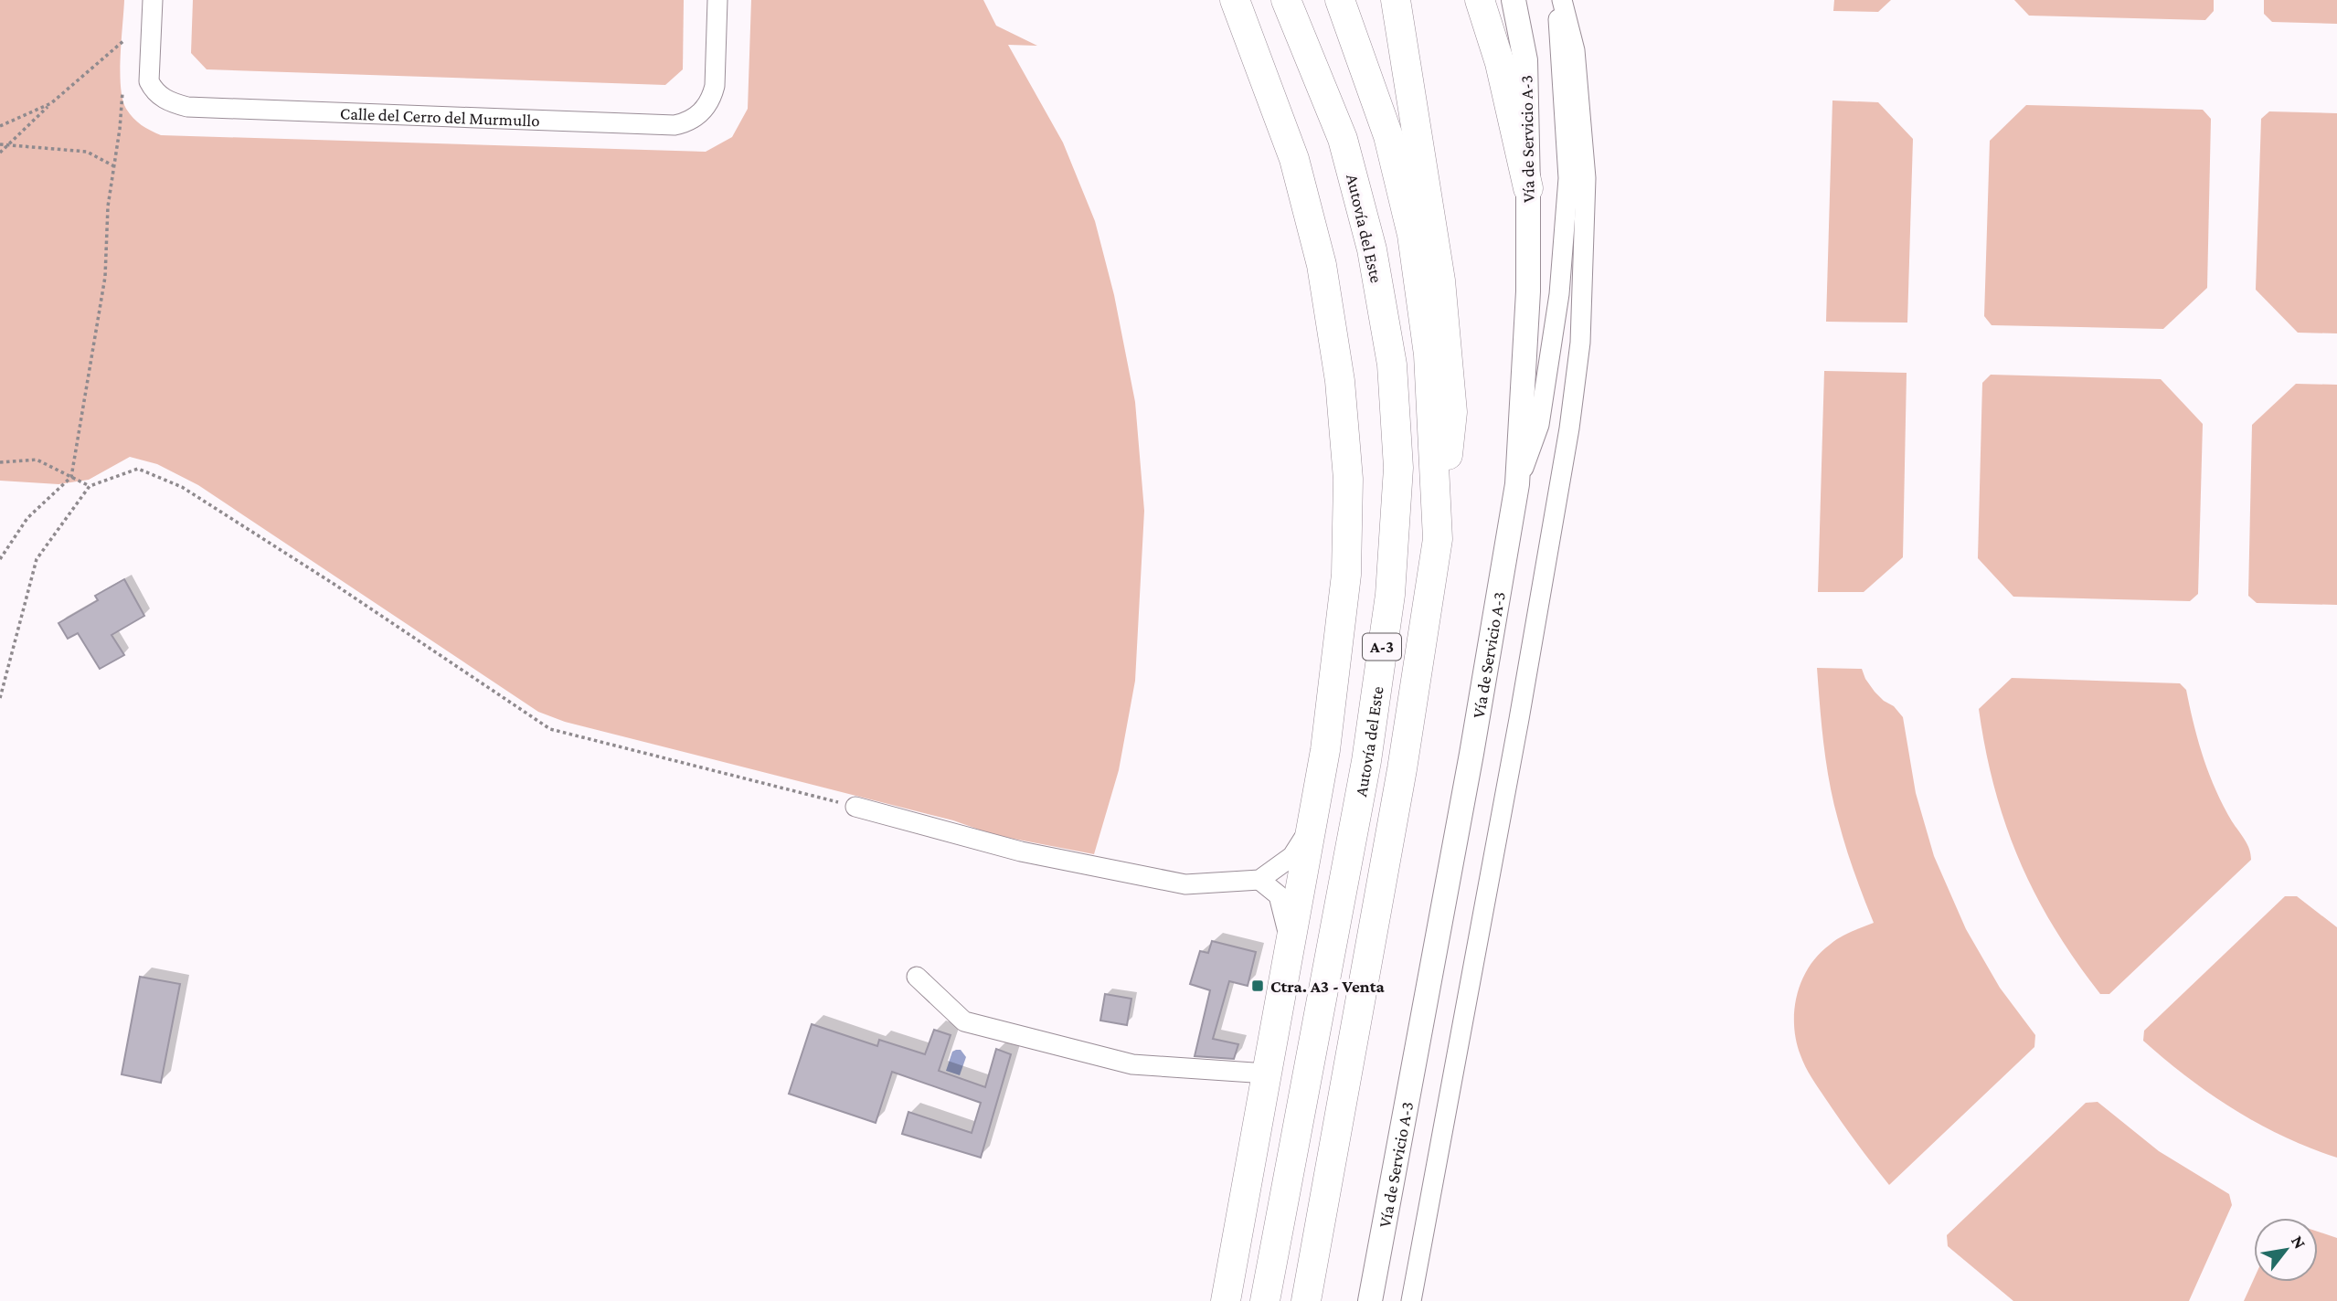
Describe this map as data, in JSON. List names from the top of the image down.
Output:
{
  "streets": {
    "highway": ["Autovía del Este", "A-3"],
    "main road": ["Vía de Servicio A-3"],
    "street": ["Calle del Cerro del Murmullo"]
  },
  "places": {
    "transit": ["Ctra. A3 - Venta"]
  },
  "north": "top right"
}
